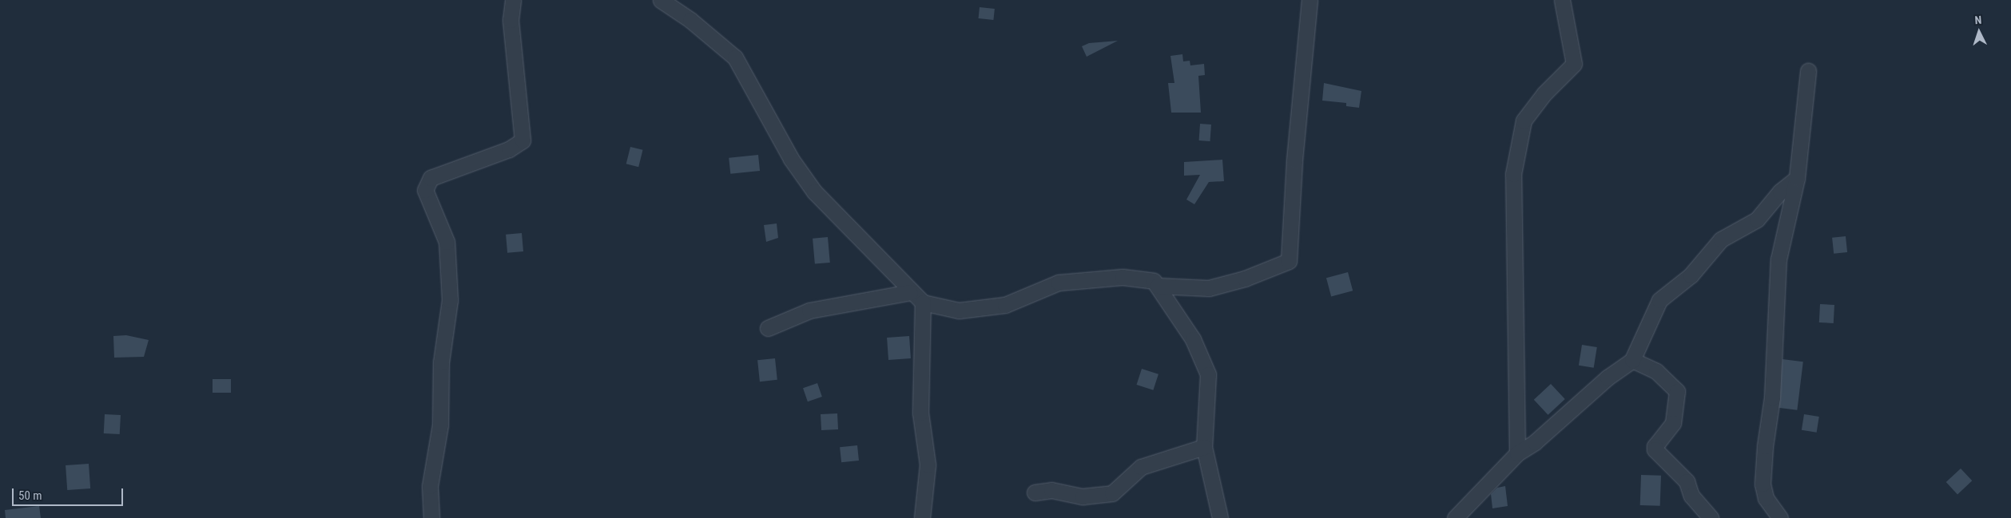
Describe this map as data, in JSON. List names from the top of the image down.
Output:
{
  "scale_bar": "50 m",
  "north": "top"
}
